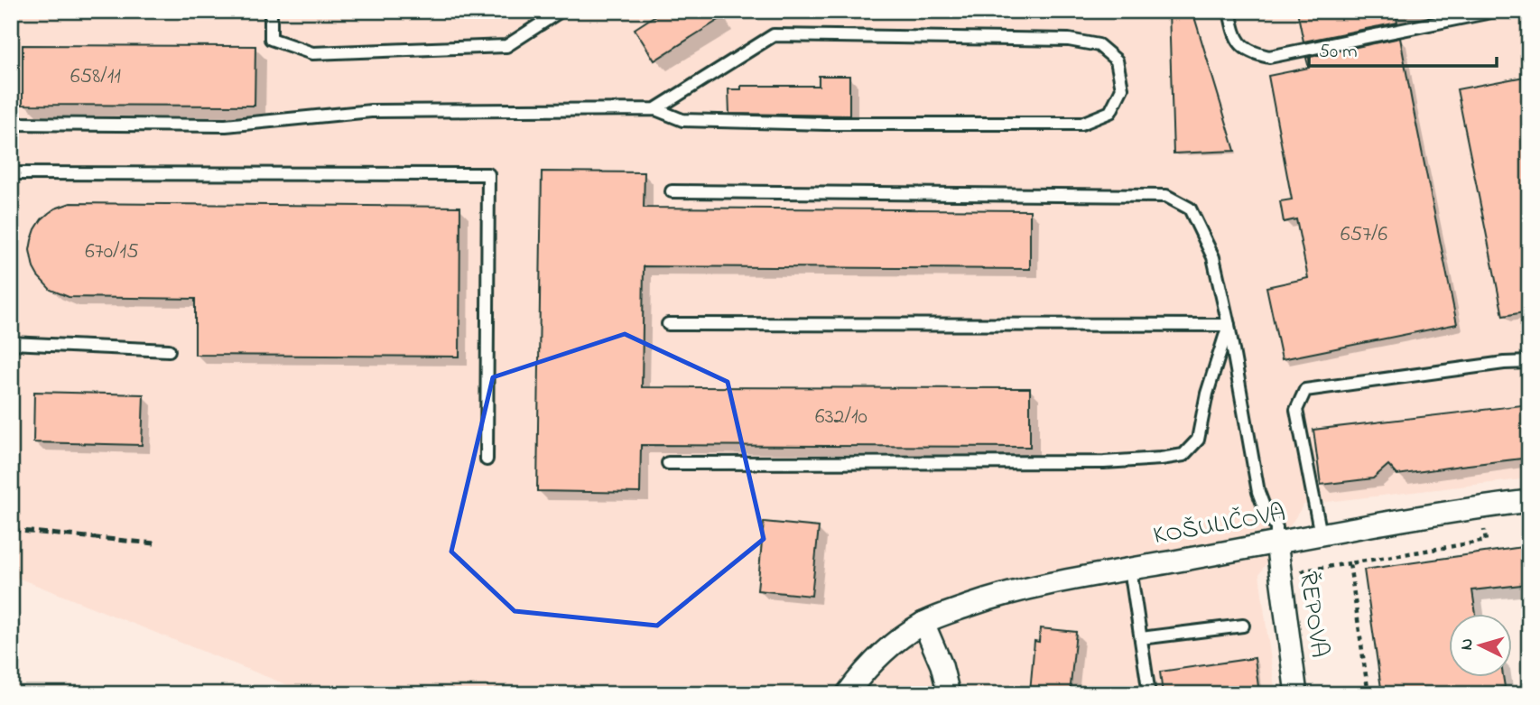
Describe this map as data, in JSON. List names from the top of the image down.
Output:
{
  "streets": {
    "street": ["KOŠULIČOVA", "ŘEPOVA"]
  },
  "crossings": [
    ["KOŠULIČOVA", "ŘEPOVA"]
  ],
  "house_numbers": [
    "658/11",
    "657/6",
    "670/15",
    "632/10"
  ],
  "scale_bar": "50 m",
  "north": "left"
}
